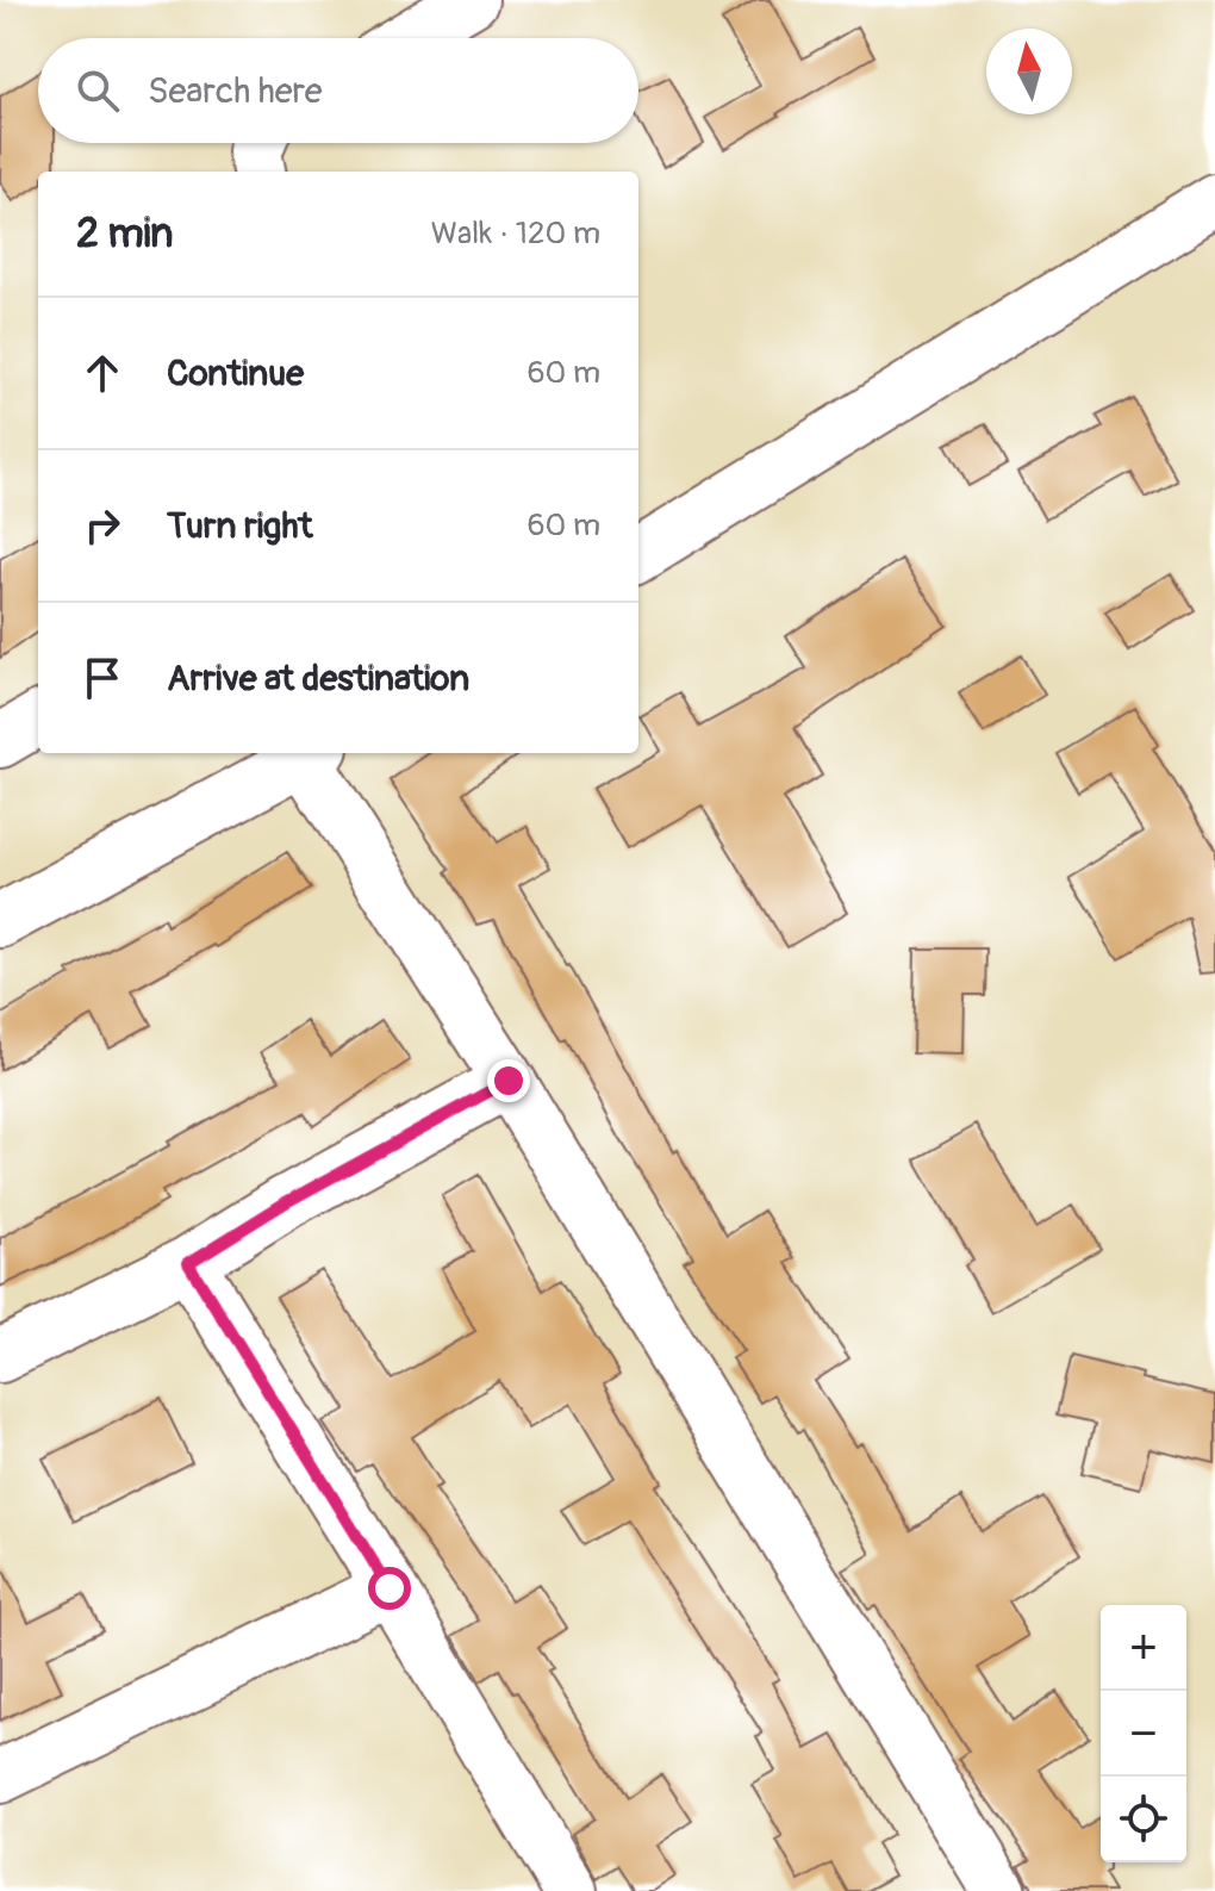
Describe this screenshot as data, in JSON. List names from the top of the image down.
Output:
{
  "north": "top",
  "page": {
    "search": "Search here",
    "heading": ["2 min", "Walk · 120 m"],
    "list": [
      ["Continue", "60 m"],
      ["Turn right", "60 m"],
      "Arrive at destination"
    ],
    "map_buttons": ["+", "−"]
  }
}
